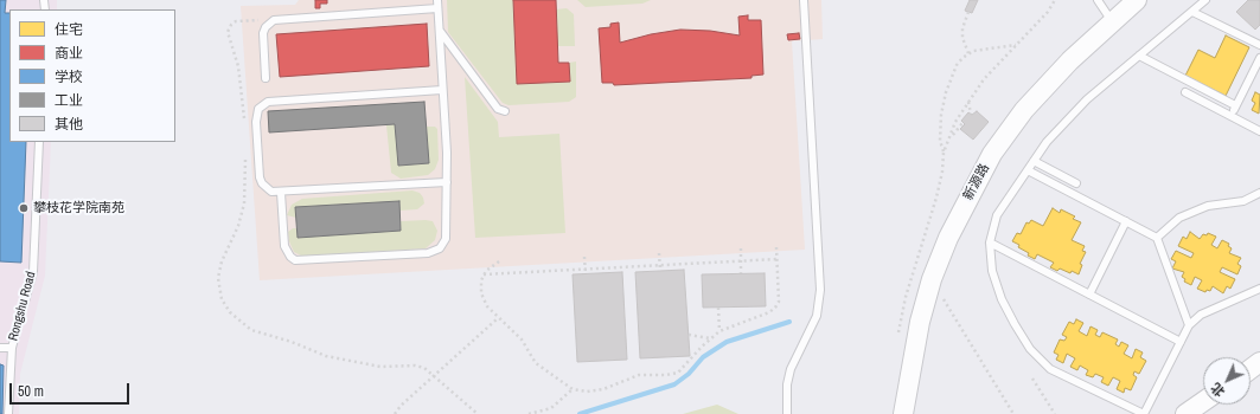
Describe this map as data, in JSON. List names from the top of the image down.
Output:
{
  "streets": {
    "street": ["新源路"],
    "lane": ["Rongshu Road"]
  },
  "places": ["攀枝花学院南苑"],
  "legend": [
    "住宅",
    "商业",
    "学校",
    "工业",
    "其他"
  ],
  "scale_bar": "50 m",
  "north": "bottom left"
}
